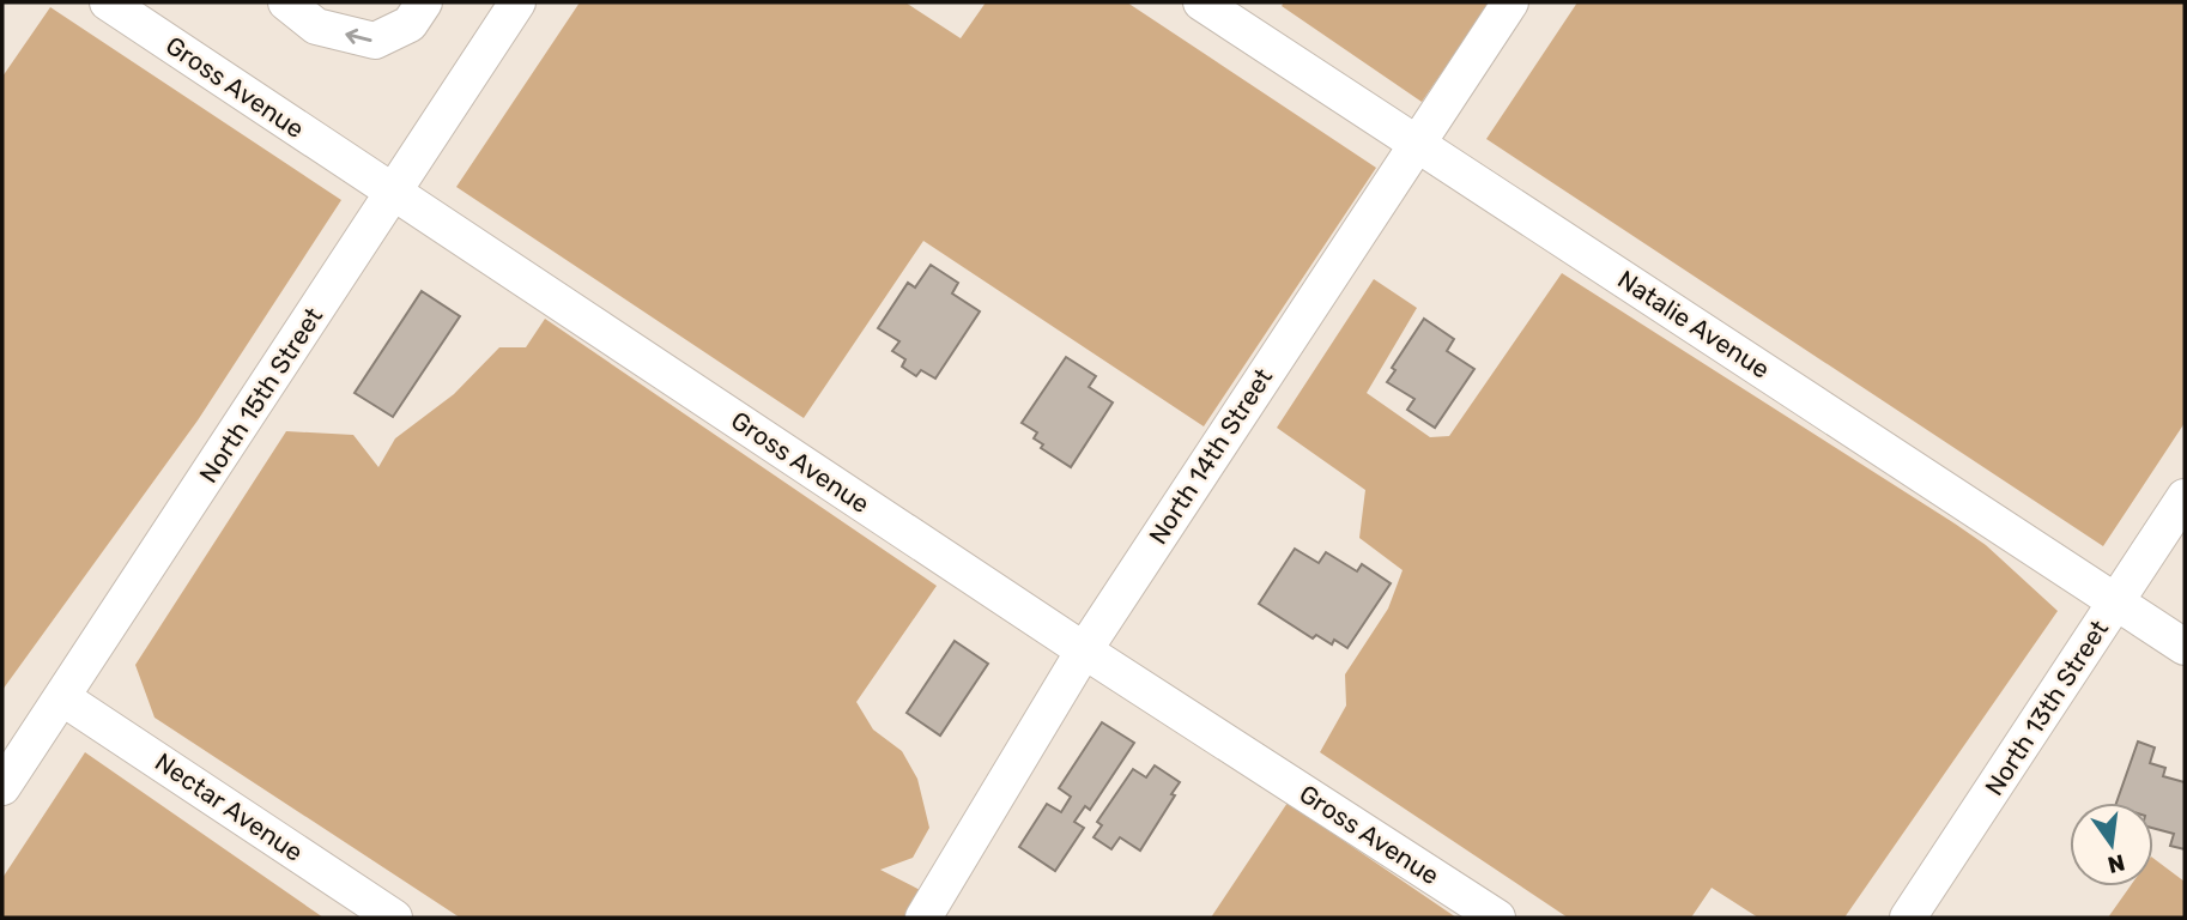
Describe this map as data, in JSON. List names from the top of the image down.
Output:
{
  "streets": {
    "street": [
      "Gross Avenue",
      "Natalie Avenue",
      "North 15th Street",
      "North 14th Street",
      "North 13th Street",
      "Nectar Avenue"
    ]
  },
  "crossings": [
    ["Gross Avenue", "North 15th Street"],
    ["Gross Avenue", "North 14th Street"],
    ["Natalie Avenue", "North 14th Street"],
    ["Natalie Avenue", "North 13th Street"],
    ["North 15th Street", "Nectar Avenue"]
  ],
  "north": "bottom"
}
